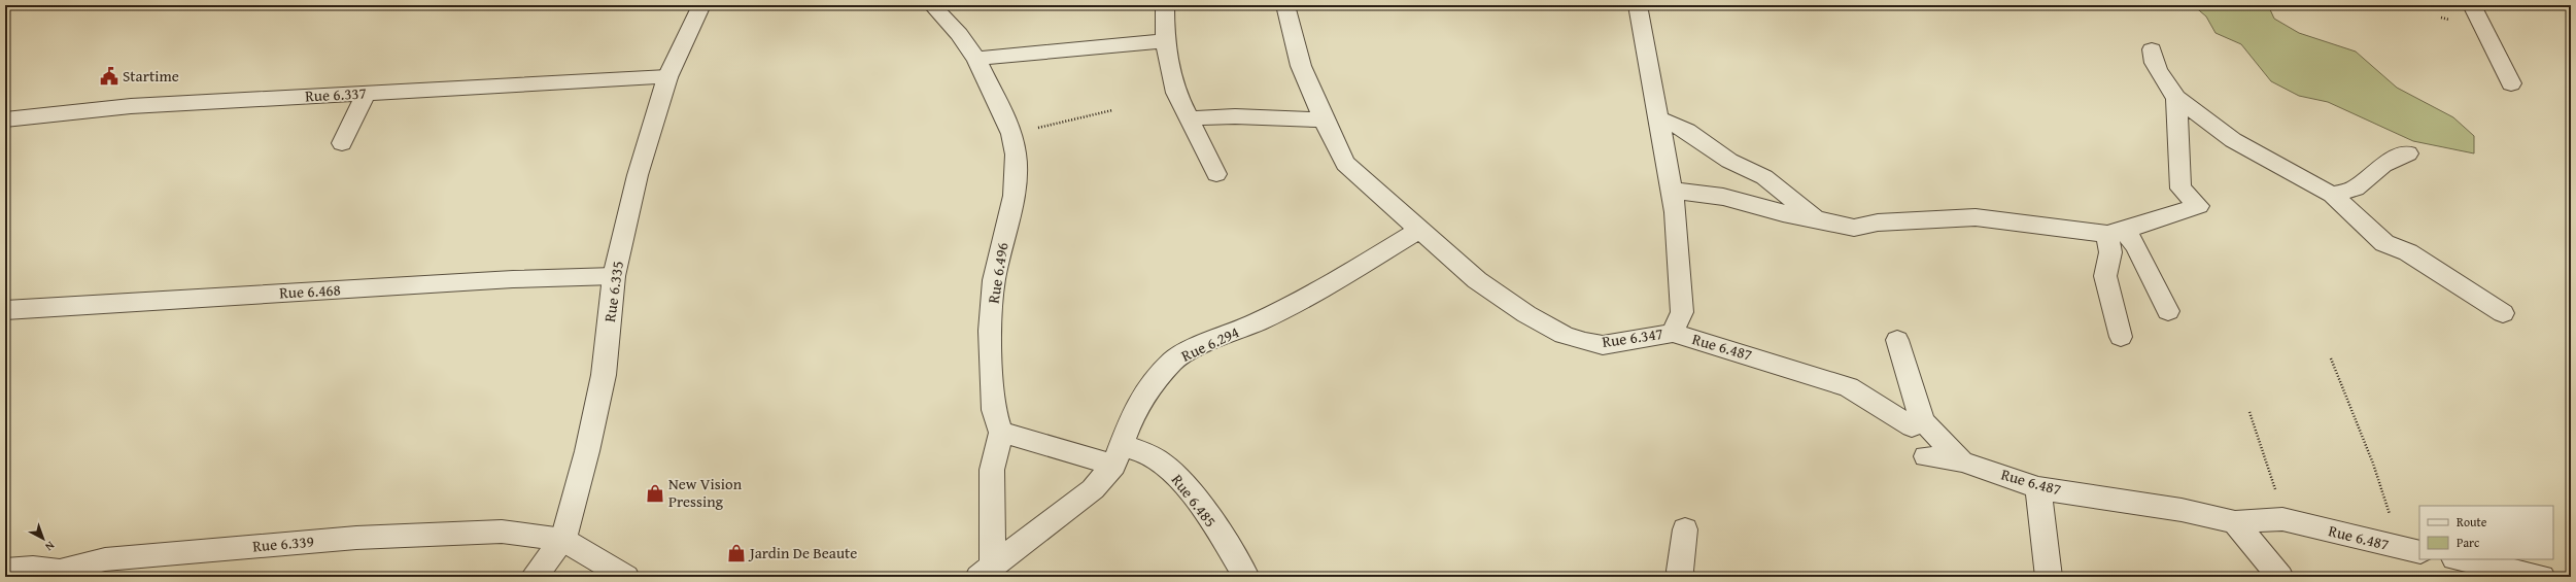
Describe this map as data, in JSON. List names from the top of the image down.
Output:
{
  "streets": {
    "street": [
      "Rue 6.337",
      "Rue 6.496",
      "Rue 6.468",
      "Rue 6.335",
      "Rue 6.347",
      "Rue 6.294",
      "Rue 6.487",
      "Rue 6.485",
      "Rue 6.339"
    ]
  },
  "crossings": [
    ["Rue 6.337", "Rue 6.335"],
    ["Rue 6.496", "Rue 6.485"],
    ["Rue 6.468", "Rue 6.335"],
    ["Rue 6.335", "Rue 6.339"],
    ["Rue 6.347", "Rue 6.294"],
    ["Rue 6.347", "Rue 6.487"],
    ["Rue 6.294", "Rue 6.485"]
  ],
  "places": {
    "public building": ["Startime"],
    "shop": ["New Vision Pressing", "Jardin De Beaute"]
  },
  "legend": ["Route", "Parc"],
  "north": "bottom right"
}
